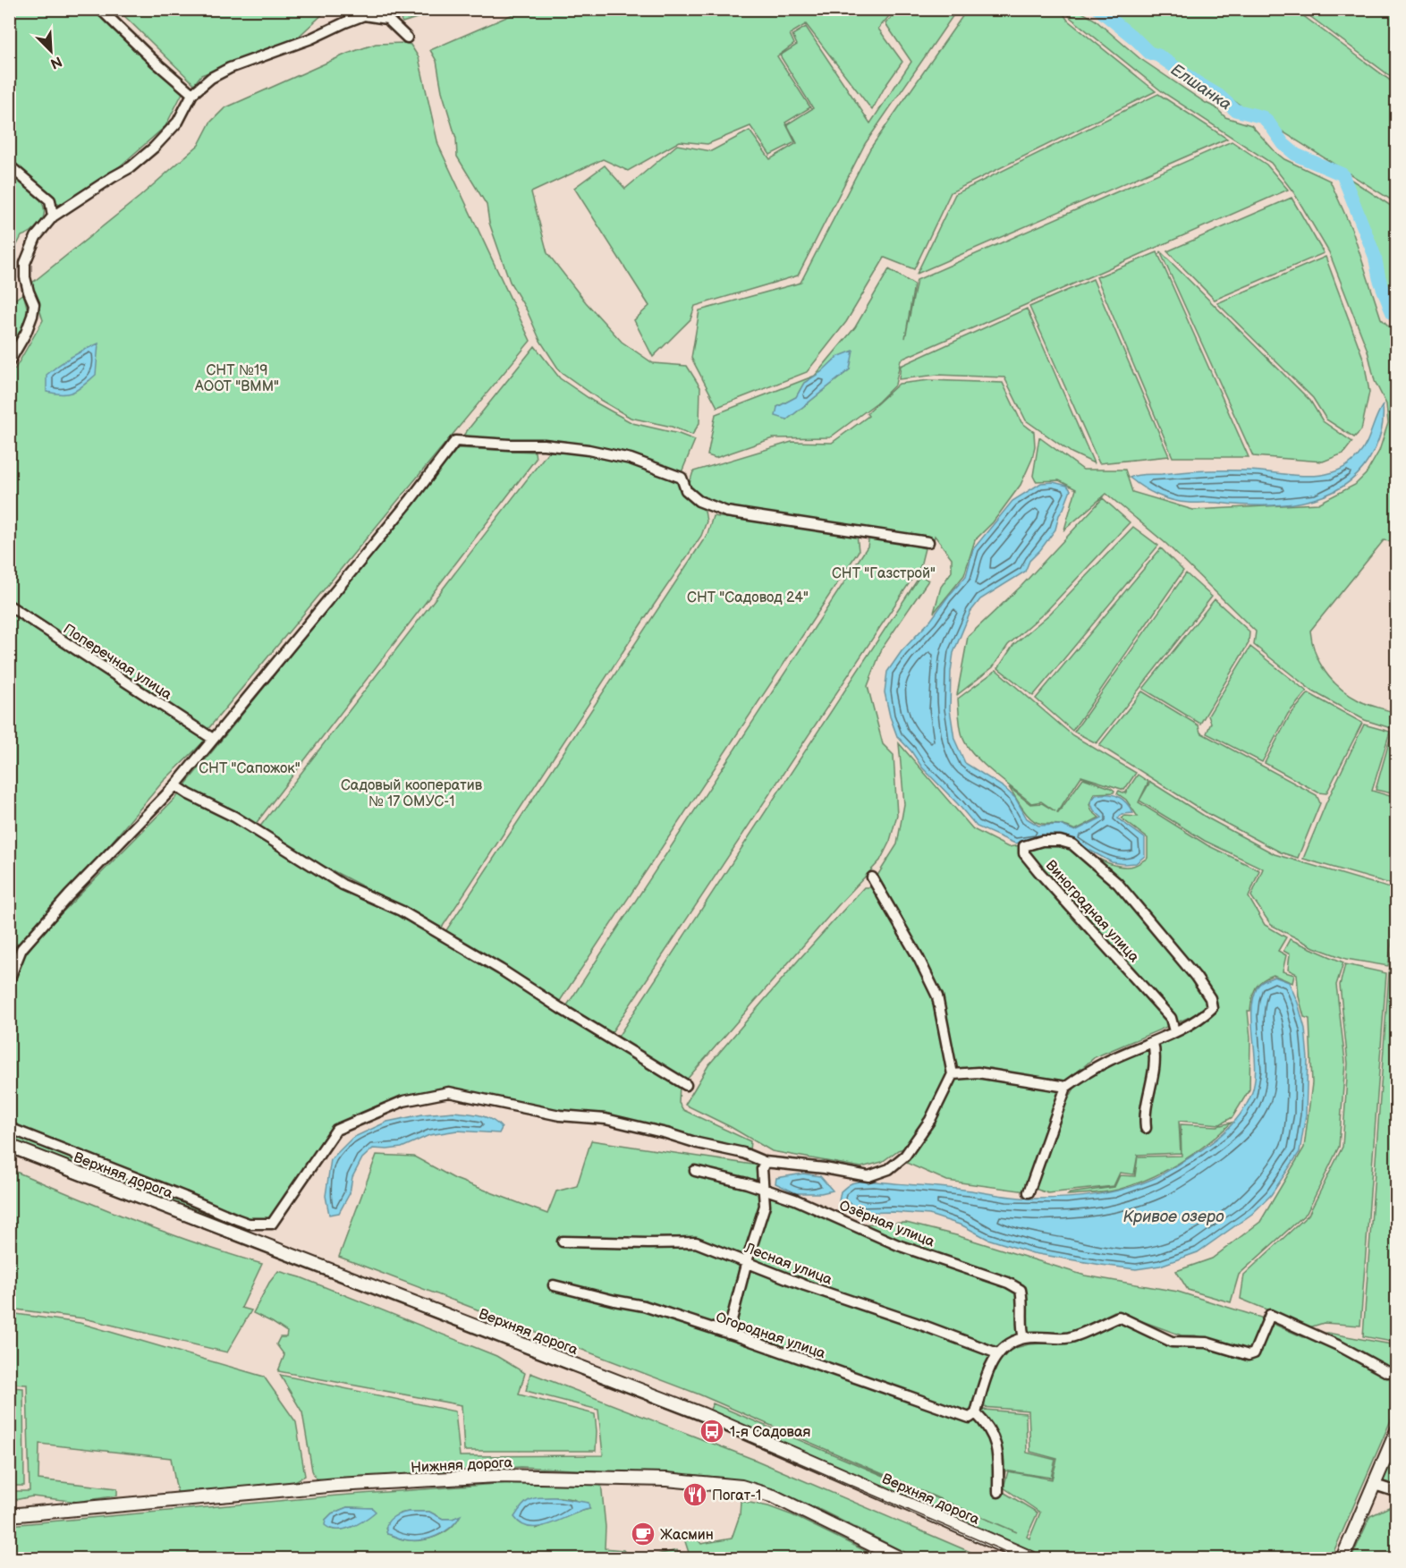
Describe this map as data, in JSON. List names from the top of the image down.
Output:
{
  "streets": {
    "main road": ["Верхняя дорога", "Нижняя дорога"],
    "street": [
      "Поперечная улица",
      "Виноградная улица",
      "Озёрная улица",
      "Лесная улица",
      "Огородная улица"
    ]
  },
  "water": ["Елшанка", "Кривое озеро"],
  "parks": [
    "СНТ №19 АООТ \"ВММ\"",
    "СНТ \"Газстрой\"",
    "СНТ \"Садовод 24\"",
    "СНТ \"Сапожок\"",
    "Садовый кооператив № 17 ОМУС-1"
  ],
  "places": {
    "bus stop": ["1-я Садовая"],
    "restaurant": ["Погат-1"],
    "cafe": ["Жасмин"]
  },
  "north": "bottom right"
}
